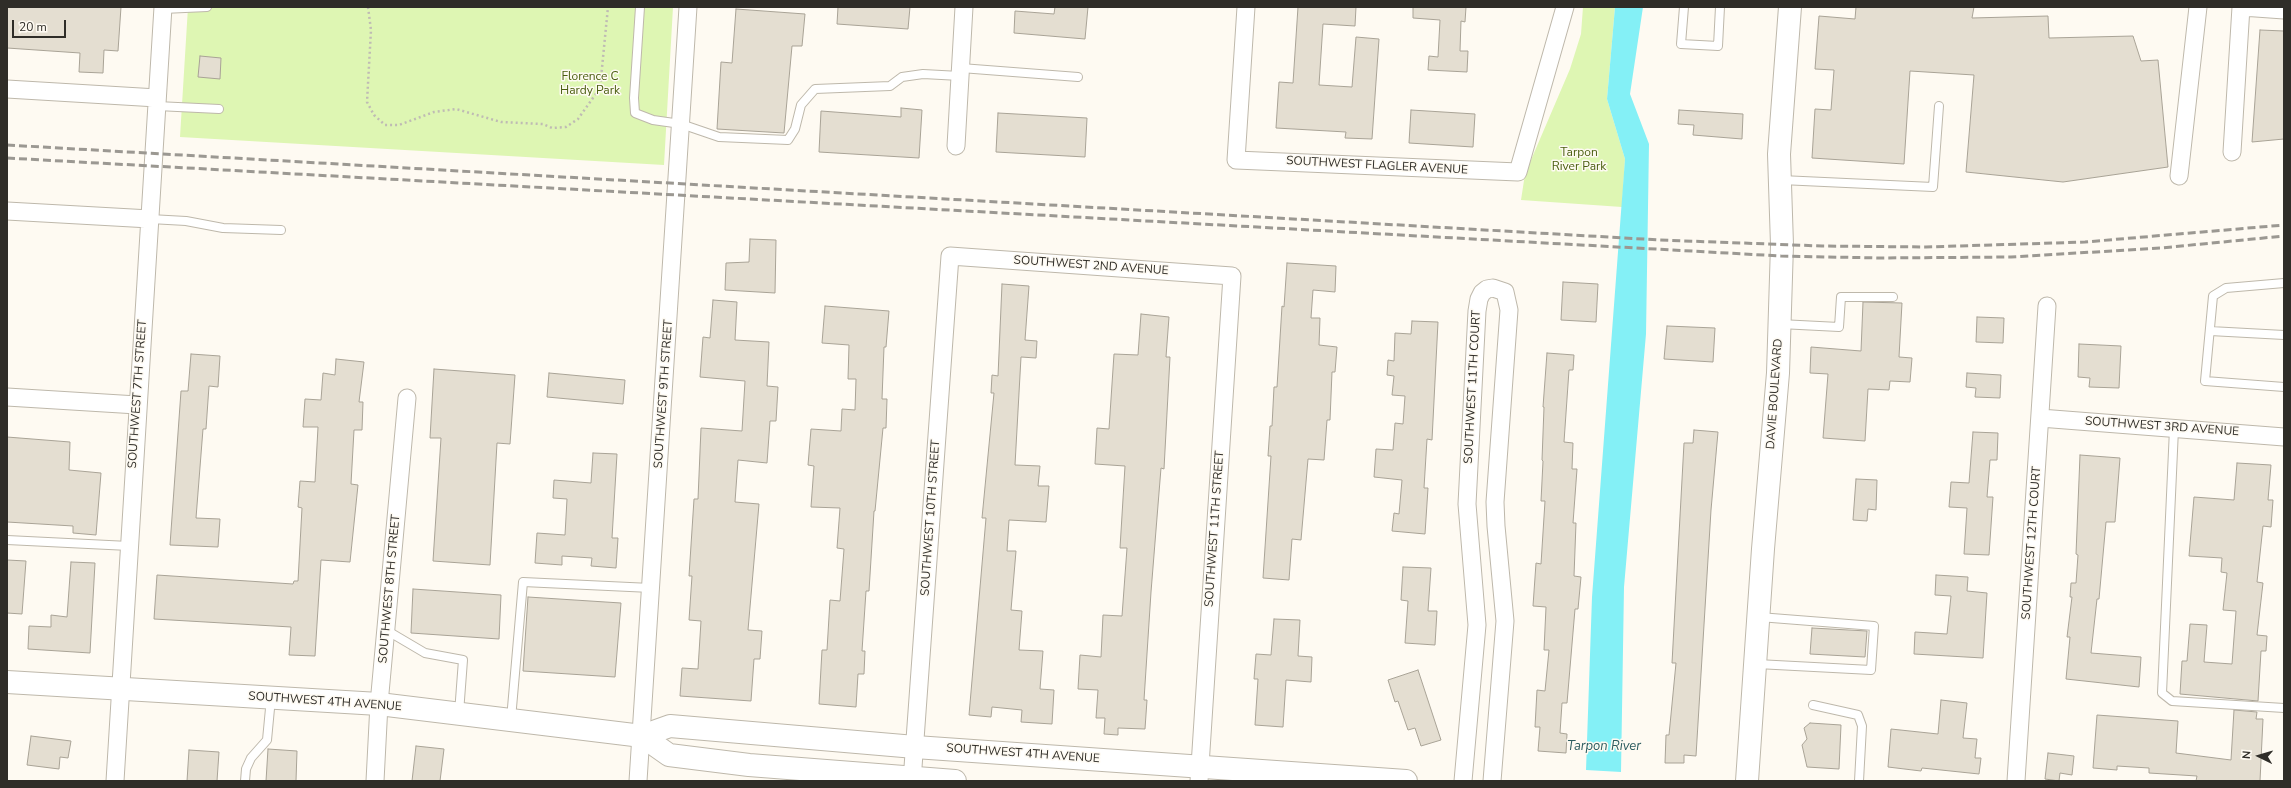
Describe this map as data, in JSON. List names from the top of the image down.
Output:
{
  "streets": {
    "main road": ["DAVIE BOULEVARD", "SOUTHWEST 4TH AVENUE"],
    "street": [
      "SOUTHWEST FLAGLER AVENUE",
      "SOUTHWEST 2ND AVENUE",
      "SOUTHWEST 11TH COURT",
      "SOUTHWEST 7TH STREET",
      "SOUTHWEST 9TH STREET",
      "SOUTHWEST 3RD AVENUE",
      "SOUTHWEST 10TH STREET",
      "SOUTHWEST 11TH STREET",
      "SOUTHWEST 12TH COURT",
      "SOUTHWEST 8TH STREET"
    ]
  },
  "crossings": [
    ["SOUTHWEST 2ND AVENUE", "SOUTHWEST 10TH STREET"],
    ["SOUTHWEST 2ND AVENUE", "SOUTHWEST 11TH STREET"],
    ["SOUTHWEST 7TH STREET", "SOUTHWEST 4TH AVENUE"],
    ["SOUTHWEST 9TH STREET", "SOUTHWEST 4TH AVENUE"],
    ["SOUTHWEST 3RD AVENUE", "SOUTHWEST 12TH COURT"],
    ["SOUTHWEST 10TH STREET", "SOUTHWEST 4TH AVENUE"],
    ["SOUTHWEST 11TH STREET", "SOUTHWEST 4TH AVENUE"],
    ["SOUTHWEST 8TH STREET", "SOUTHWEST 4TH AVENUE"]
  ],
  "water": ["Tarpon River"],
  "parks": ["Florence C Hardy Park", "Tarpon River Park"],
  "scale_bar": "20 m",
  "north": "left"
}
